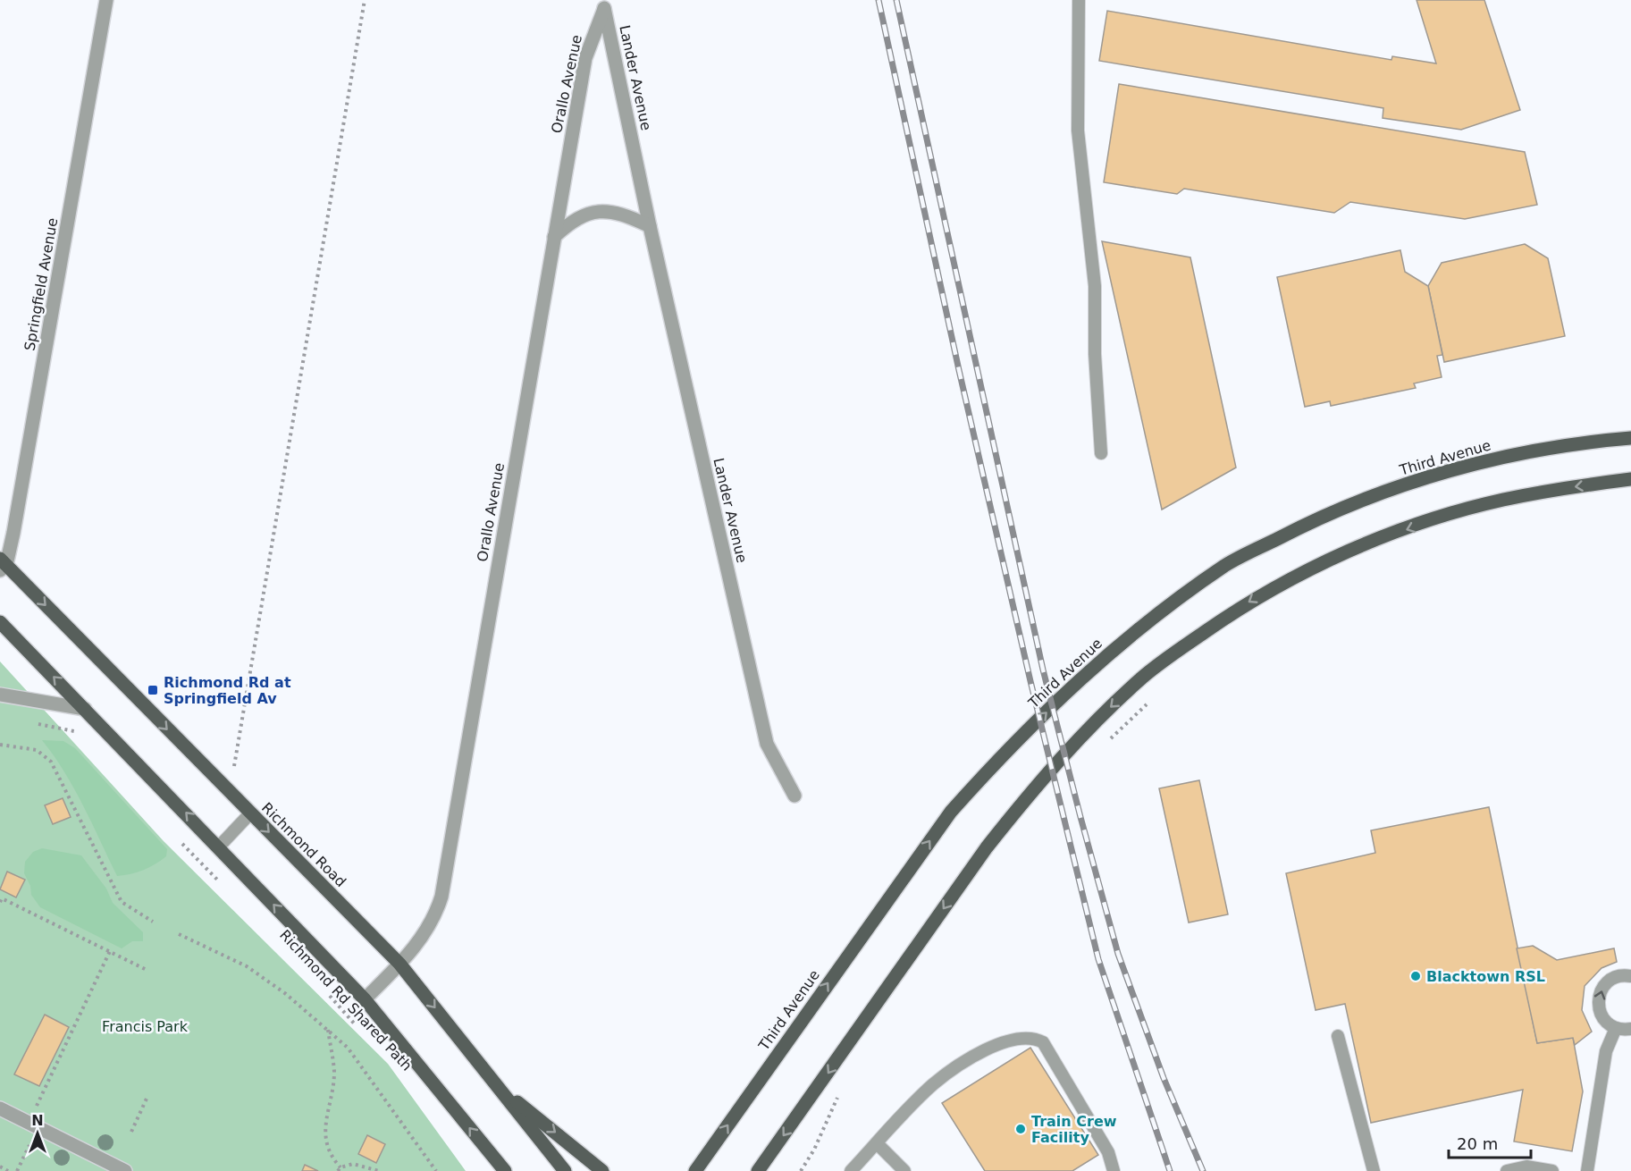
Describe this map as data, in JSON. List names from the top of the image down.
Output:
{
  "streets": {
    "main road": ["Third Avenue", "Richmond Road"],
    "street": ["Lander Avenue", "Orallo Avenue", "Springfield Avenue"],
    "path": ["Richmond Rd Shared Path"]
  },
  "crossings": [
    ["Lander Avenue", "Orallo Avenue"],
    ["Orallo Avenue", "Richmond Road"],
    ["Springfield Avenue", "Richmond Road"]
  ],
  "parks": ["Francis Park"],
  "places": {
    "transit": ["Richmond Rd at Springfield Av"],
    "other": ["Blacktown RSL", "Train Crew Facility"]
  },
  "scale_bar": "20 m",
  "north": "top"
}
